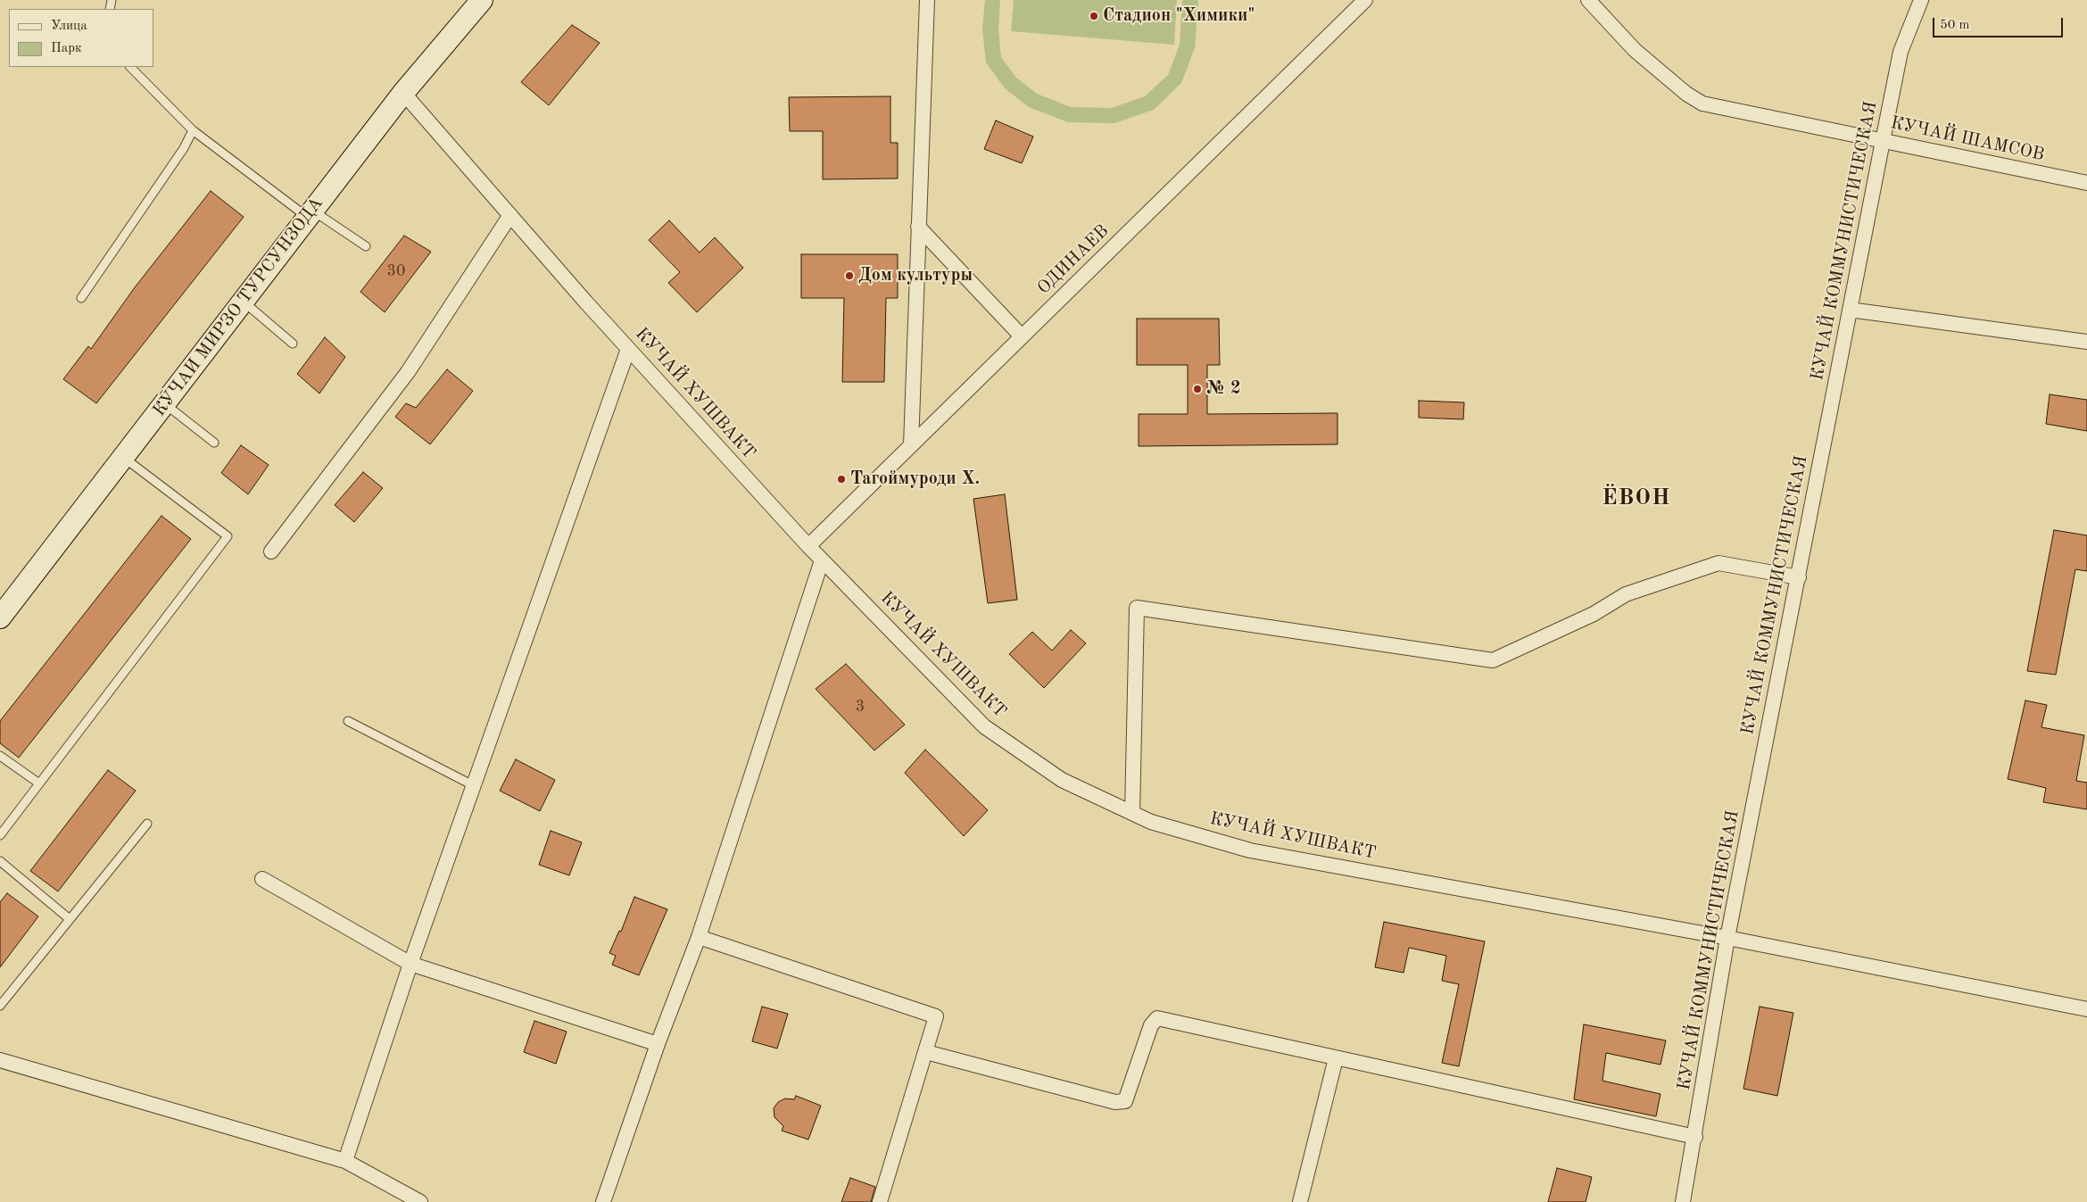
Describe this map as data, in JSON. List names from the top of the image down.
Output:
{
  "streets": {
    "street": [
      "КУЧАЙ ШАМСОВ",
      "КУЧАЙ КОММУНИСТИЧЕСКАЯ",
      "ОДИНАЕВ",
      "КӮЧАИ МИРЗО ТУРСУНЗОДА",
      "КУЧАЙ ХУШВАКТ"
    ]
  },
  "crossings": [
    ["КУЧАЙ ШАМСОВ", "КУЧАЙ КОММУНИСТИЧЕСКАЯ"],
    ["КУЧАЙ КОММУНИСТИЧЕСКАЯ", "КУЧАЙ ХУШВАКТ"],
    ["ОДИНАЕВ", "КУЧАЙ ХУШВАКТ"],
    ["КӮЧАИ МИРЗО ТУРСУНЗОДА", "КУЧАЙ ХУШВАКТ"]
  ],
  "districts": ["ЁВОН"],
  "places": [
    "Стадион \"Химики\"",
    "Дом культуры",
    "№ 2",
    "Тагоймуроди Х."
  ],
  "house_numbers": ["30", "3"],
  "legend": ["Улица", "Парк"],
  "scale_bar": "50 m"
}
